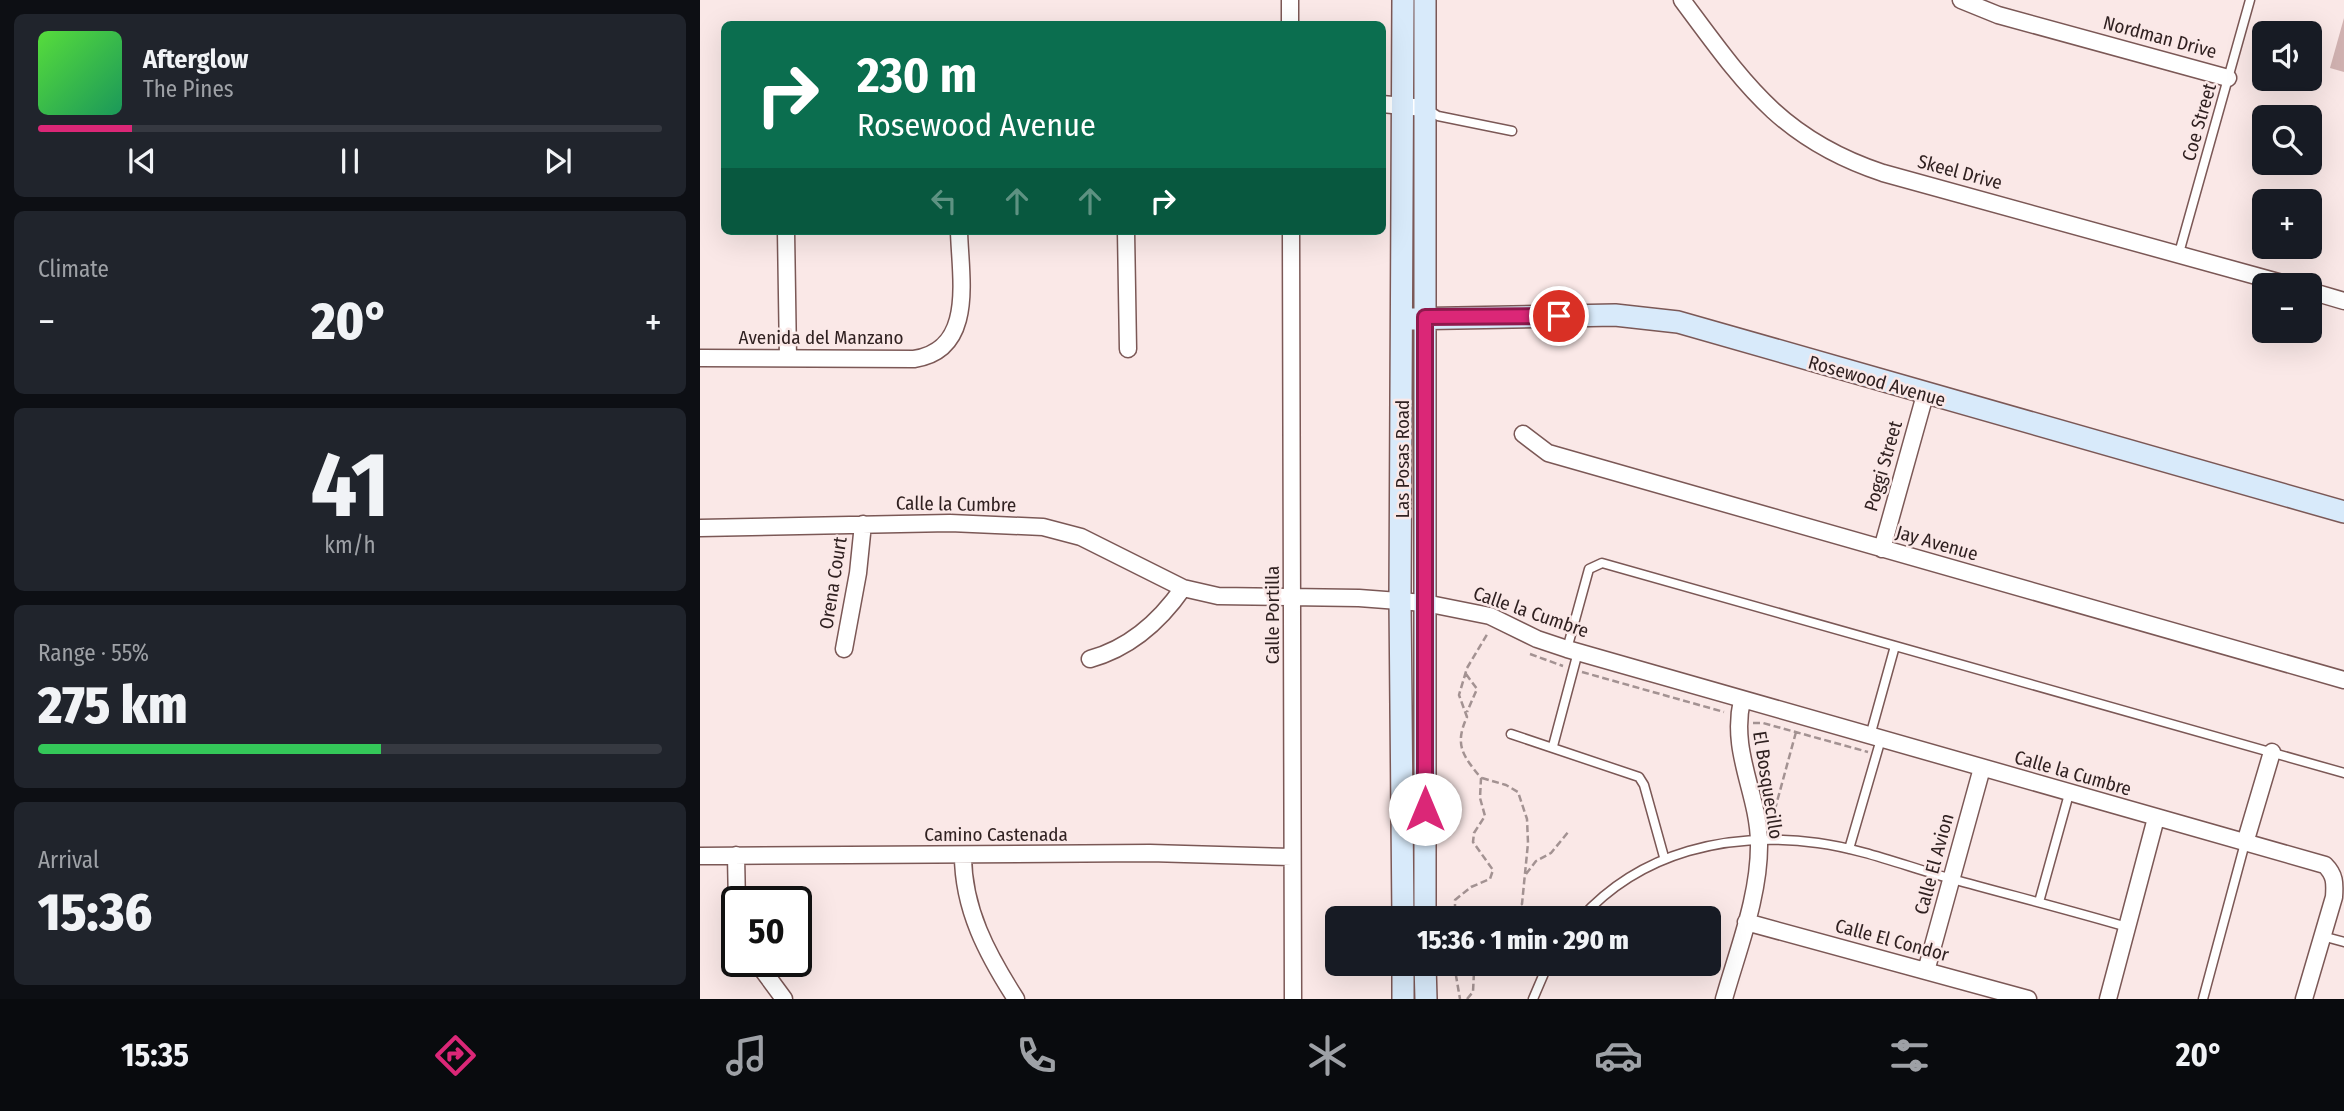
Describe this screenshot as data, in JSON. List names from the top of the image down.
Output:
{
  "streets": {
    "main road": ["Rosewood Avenue", "Las Posas Road"],
    "street": [
      "Nordman Drive",
      "Skeel Drive",
      "Avenida del Manzano",
      "Poggi Street",
      "Calle la Cumbre",
      "Jay Avenue",
      "Orena Court",
      "Calle Portilla",
      "El Bosquecillo",
      "Camino Castenada",
      "Calle El Avion",
      "Calle El Condor"
    ],
    "lane": ["Coe Street"]
  },
  "crossings": [
    ["Nordman Drive", "Coe Street"],
    ["Coe Street", "Skeel Drive"],
    ["Rosewood Avenue", "Las Posas Road"],
    ["Rosewood Avenue", "Poggi Street"],
    ["Las Posas Road", "Calle la Cumbre"],
    ["Poggi Street", "Jay Avenue"],
    ["Calle la Cumbre", "Orena Court"],
    ["Calle la Cumbre", "Calle Portilla"],
    ["Calle la Cumbre", "El Bosquecillo"],
    ["Calle la Cumbre", "Calle El Avion"],
    ["Calle Portilla", "Camino Castenada"],
    ["El Bosquecillo", "Calle El Condor"],
    ["Calle El Avion", "Calle El Condor"]
  ],
  "page": {
    "map_buttons": ["+", "−"],
    "turn": ["230 m", "Rosewood Avenue"],
    "song": ["Afterglow", "The Pines"],
    "tile": [
      "Climate",
      ["41", "km/h"],
      ["Range · 55%", "275 km"],
      ["Arrival", "15:36"]
    ],
    "heat": ["−", "20°", "+"],
    "limit": "50",
    "trip": "15:36 · 1 min · 290 m",
    "tabs": ["15:35", "20°"]
  }
}
